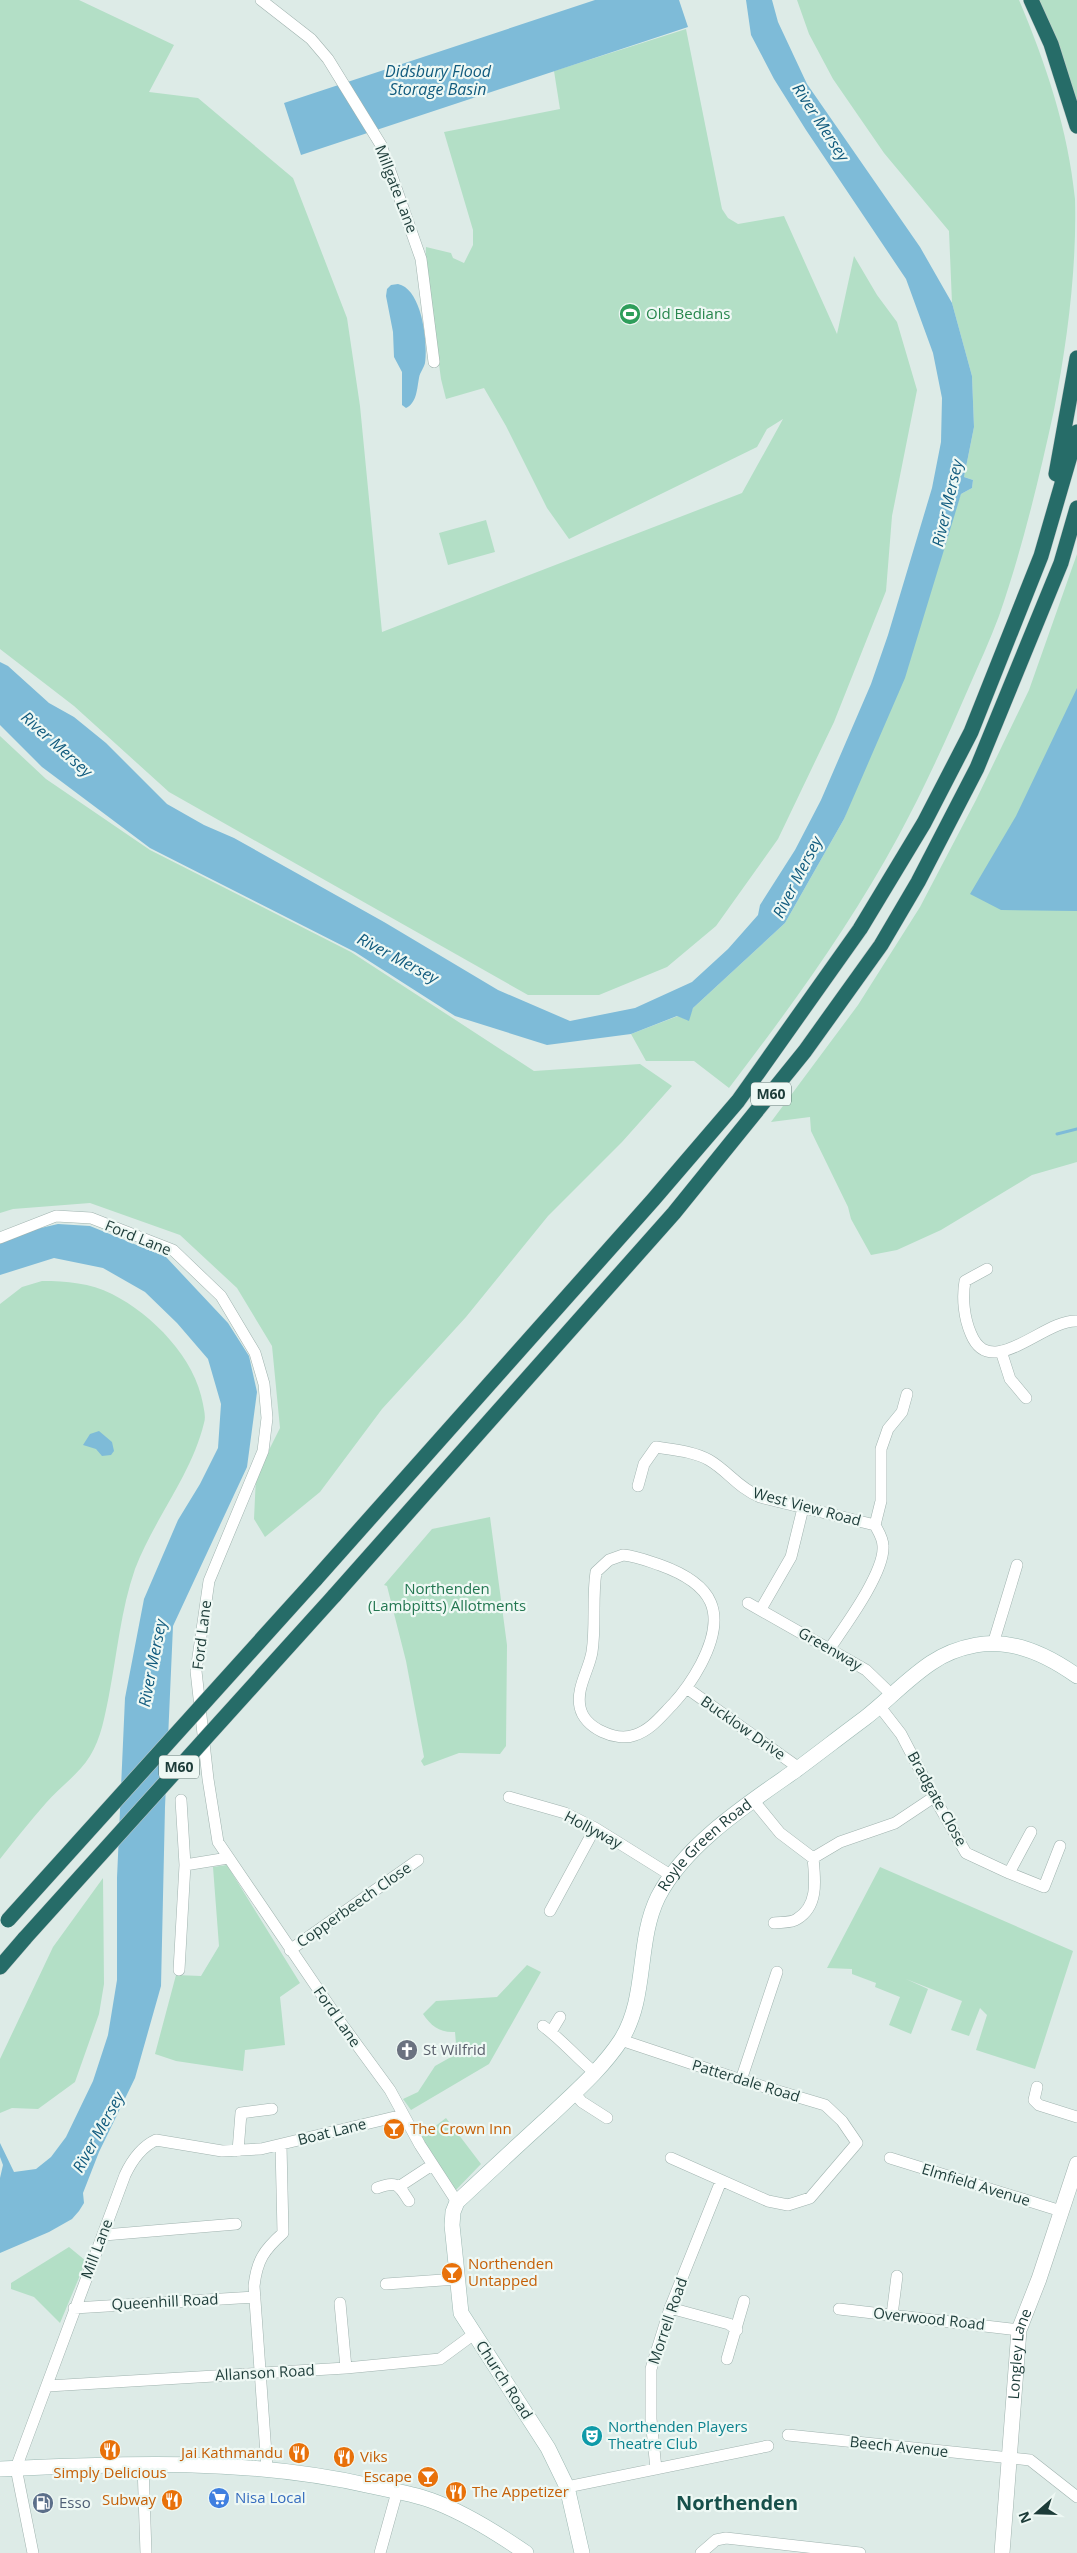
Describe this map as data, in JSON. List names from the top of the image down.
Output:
{
  "streets": {
    "highway": ["M60"],
    "main road": ["Royle Green Road", "Longley Lane", "Church Road"],
    "street": [
      "Millgate Lane",
      "Ford Lane",
      "West View Road",
      "Greenway",
      "Bucklow Drive",
      "Bradgate Close",
      "Hollyway",
      "Copperbeech Close",
      "Patterdale Road",
      "Boat Lane",
      "Elmfield Avenue",
      "Mill Lane",
      "Queenhill Road",
      "Overwood Road",
      "Morrell Road",
      "Allanson Road",
      "Beech Avenue"
    ]
  },
  "crossings": [
    ["Ford Lane", "Royle Green Road"],
    ["Ford Lane", "Copperbeech Close"],
    ["Ford Lane", "Boat Lane"],
    ["Ford Lane", "Church Road"],
    ["West View Road", "Greenway"],
    ["Greenway", "Royle Green Road"],
    ["Bucklow Drive", "Royle Green Road"],
    ["Bradgate Close", "Royle Green Road"],
    ["Hollyway", "Royle Green Road"],
    ["Royle Green Road", "Patterdale Road"],
    ["Royle Green Road", "Church Road"],
    ["Patterdale Road", "Morrell Road"],
    ["Boat Lane", "Mill Lane"],
    ["Elmfield Avenue", "Longley Lane"],
    ["Mill Lane", "Queenhill Road"],
    ["Mill Lane", "Allanson Road"],
    ["Overwood Road", "Longley Lane"],
    ["Longley Lane", "Beech Avenue"],
    ["Allanson Road", "Church Road"]
  ],
  "districts": ["Northenden"],
  "water": ["Didsbury Flood Storage Basin", "River Mersey"],
  "parks": ["Northenden (Lambpitts) Allotments"],
  "places": {
    "sports": ["Old Bedians"],
    "church": ["St Wilfrid"],
    "bar": ["The Crown Inn", "Northenden Untapped", "Escape"],
    "theatre": ["Northenden Players Theatre Club"],
    "restaurant": [
      "Simply Delicious",
      "Jai Kathmandu",
      "Viks",
      "The Appetizer",
      "Subway"
    ],
    "supermarket": ["Nisa Local"],
    "fuel station": ["Esso"]
  },
  "north": "left"
}
